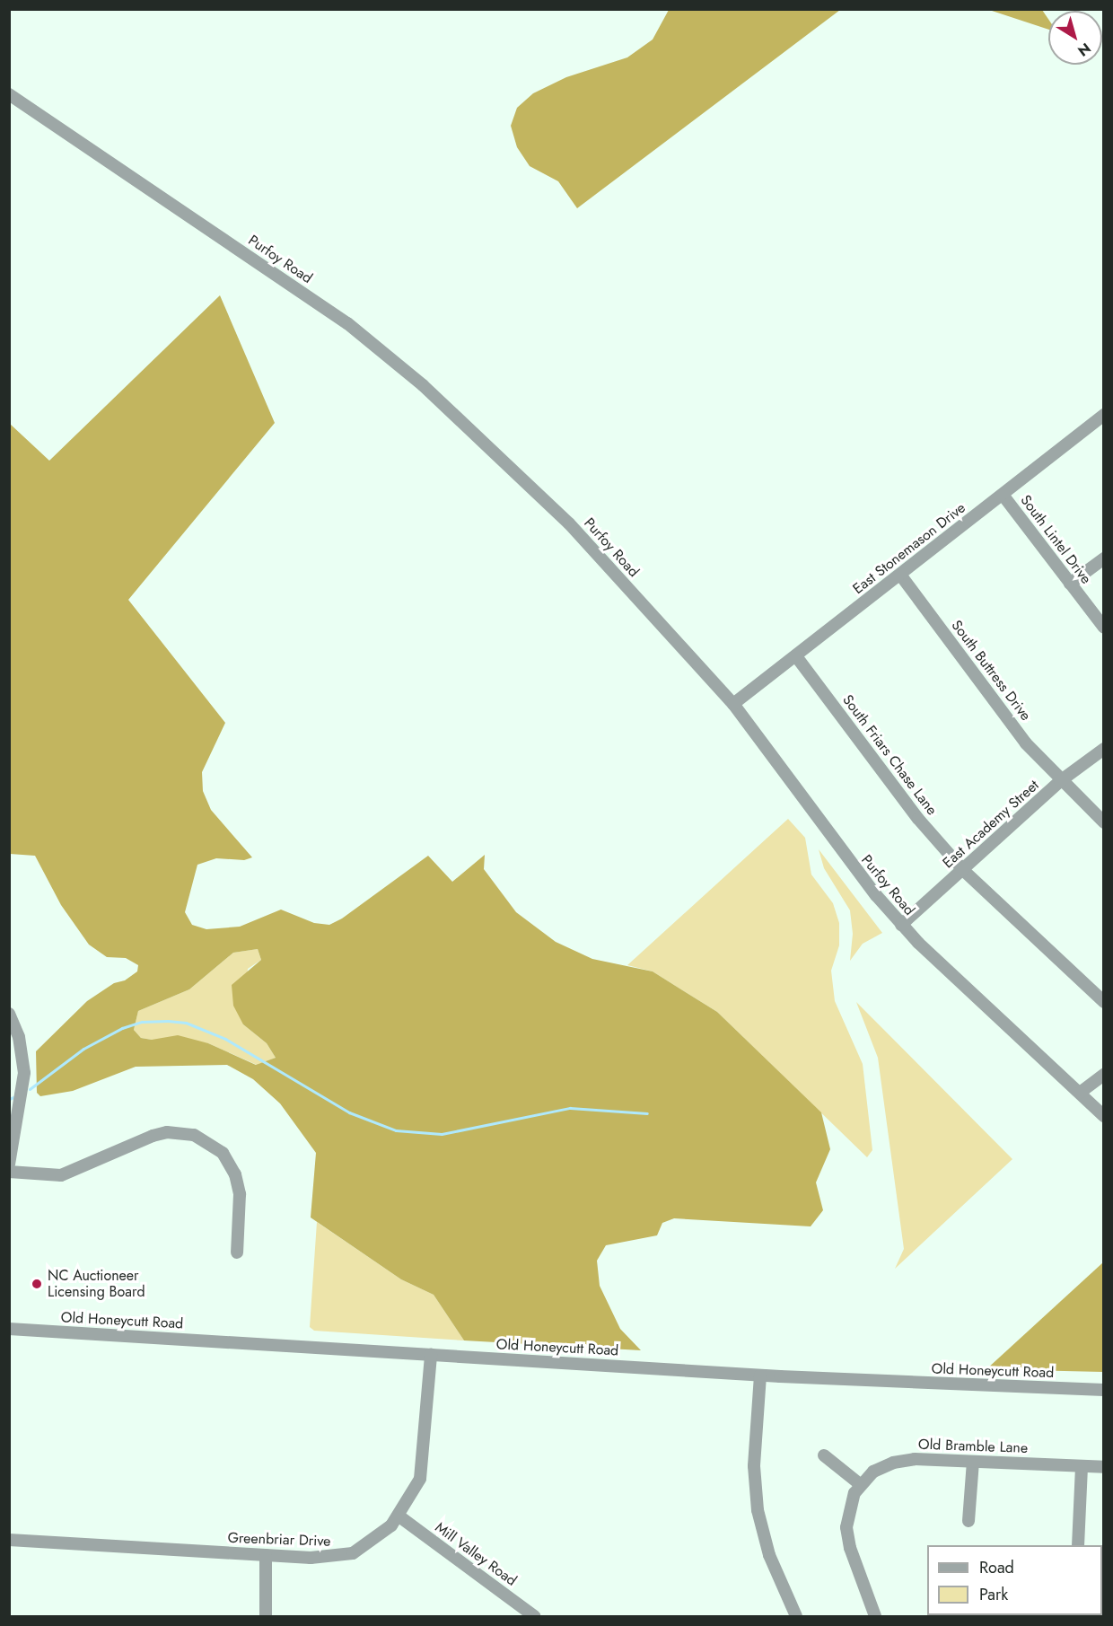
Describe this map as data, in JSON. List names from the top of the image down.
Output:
{
  "streets": {
    "street": [
      "Purfoy Road",
      "South Lintel Drive",
      "East Stonemason Drive",
      "South Buttress Drive",
      "South Friars Chase Lane",
      "East Academy Street",
      "Old Honeycutt Road",
      "Old Bramble Lane",
      "Greenbriar Drive",
      "Mill Valley Road"
    ]
  },
  "crossings": [
    ["Purfoy Road", "East Stonemason Drive"],
    ["Purfoy Road", "East Academy Street"],
    ["South Lintel Drive", "East Stonemason Drive"],
    ["East Stonemason Drive", "South Buttress Drive"],
    ["East Stonemason Drive", "South Friars Chase Lane"],
    ["South Buttress Drive", "East Academy Street"],
    ["South Friars Chase Lane", "East Academy Street"],
    ["Old Honeycutt Road", "Greenbriar Drive"],
    ["Greenbriar Drive", "Mill Valley Road"]
  ],
  "places": ["NC Auctioneer Licensing Board"],
  "legend": ["Road", "Park"],
  "north": "bottom right"
}
